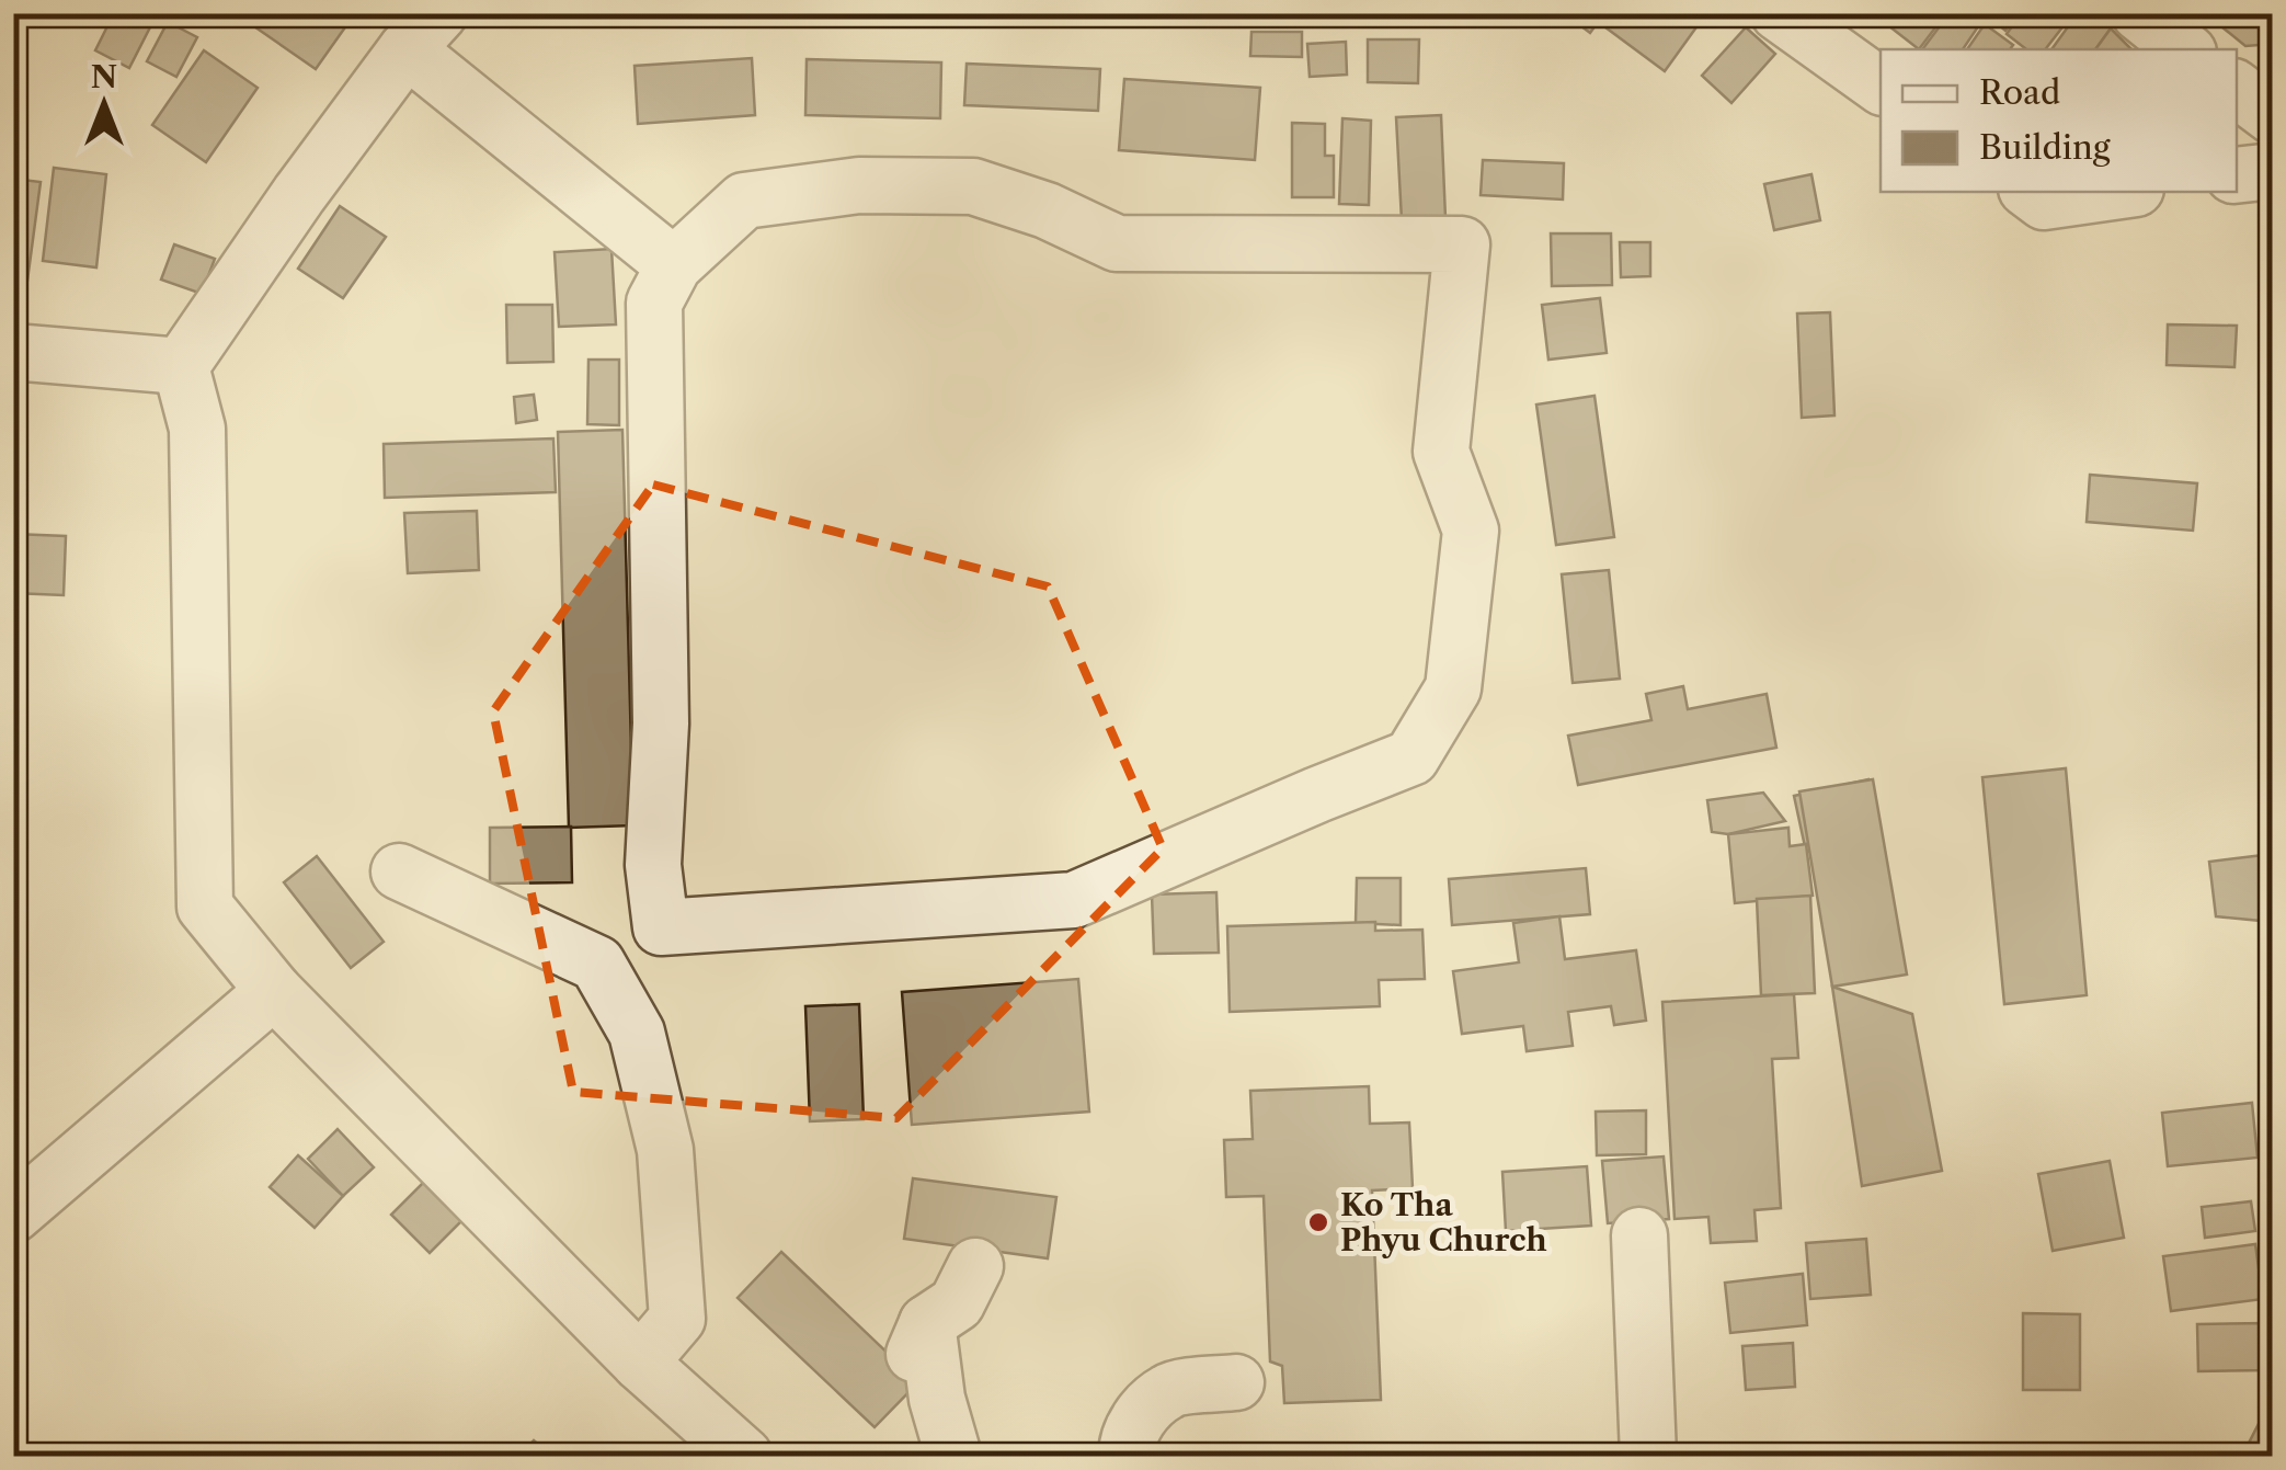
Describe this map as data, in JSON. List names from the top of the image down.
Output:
{
  "places": ["Ko Tha Phyu Church"],
  "legend": ["Road", "Building"],
  "north": "top"
}
